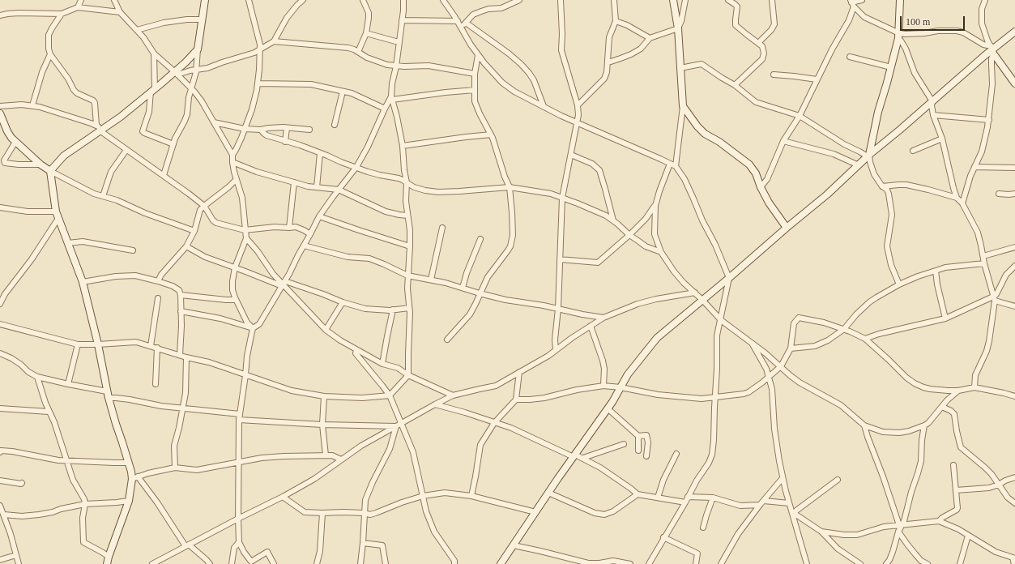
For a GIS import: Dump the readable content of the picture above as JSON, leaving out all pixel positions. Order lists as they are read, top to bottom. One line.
{"scale_bar":"100 m"}
